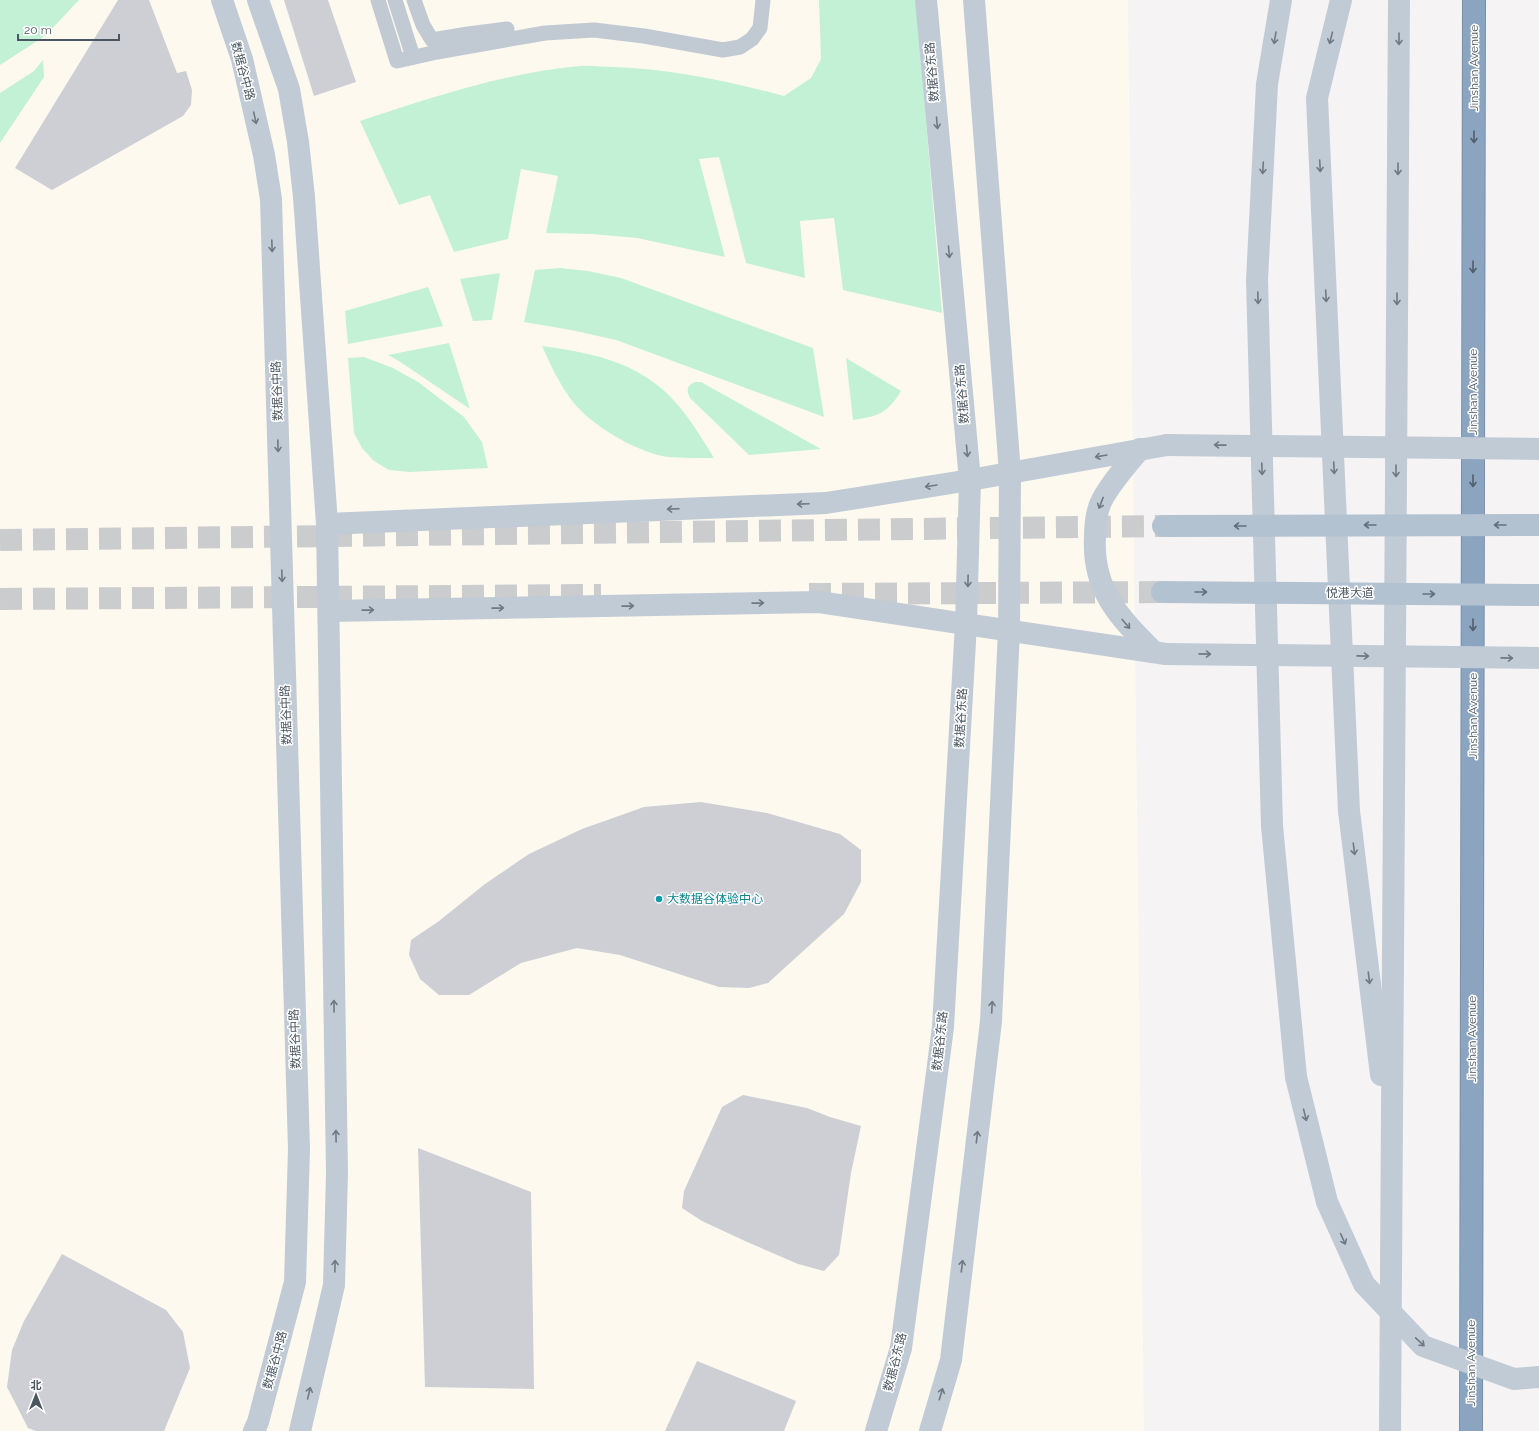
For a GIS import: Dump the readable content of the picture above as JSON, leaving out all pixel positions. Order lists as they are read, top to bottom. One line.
{"streets":{"highway":["Jinshan Avenue"],"main road":["数据谷中路","数据谷东路","悦港大道"]},"one_way":["Jinshan Avenue"],"places":["大数据谷体验中心"],"scale_bar":"20 m","north":"top"}
